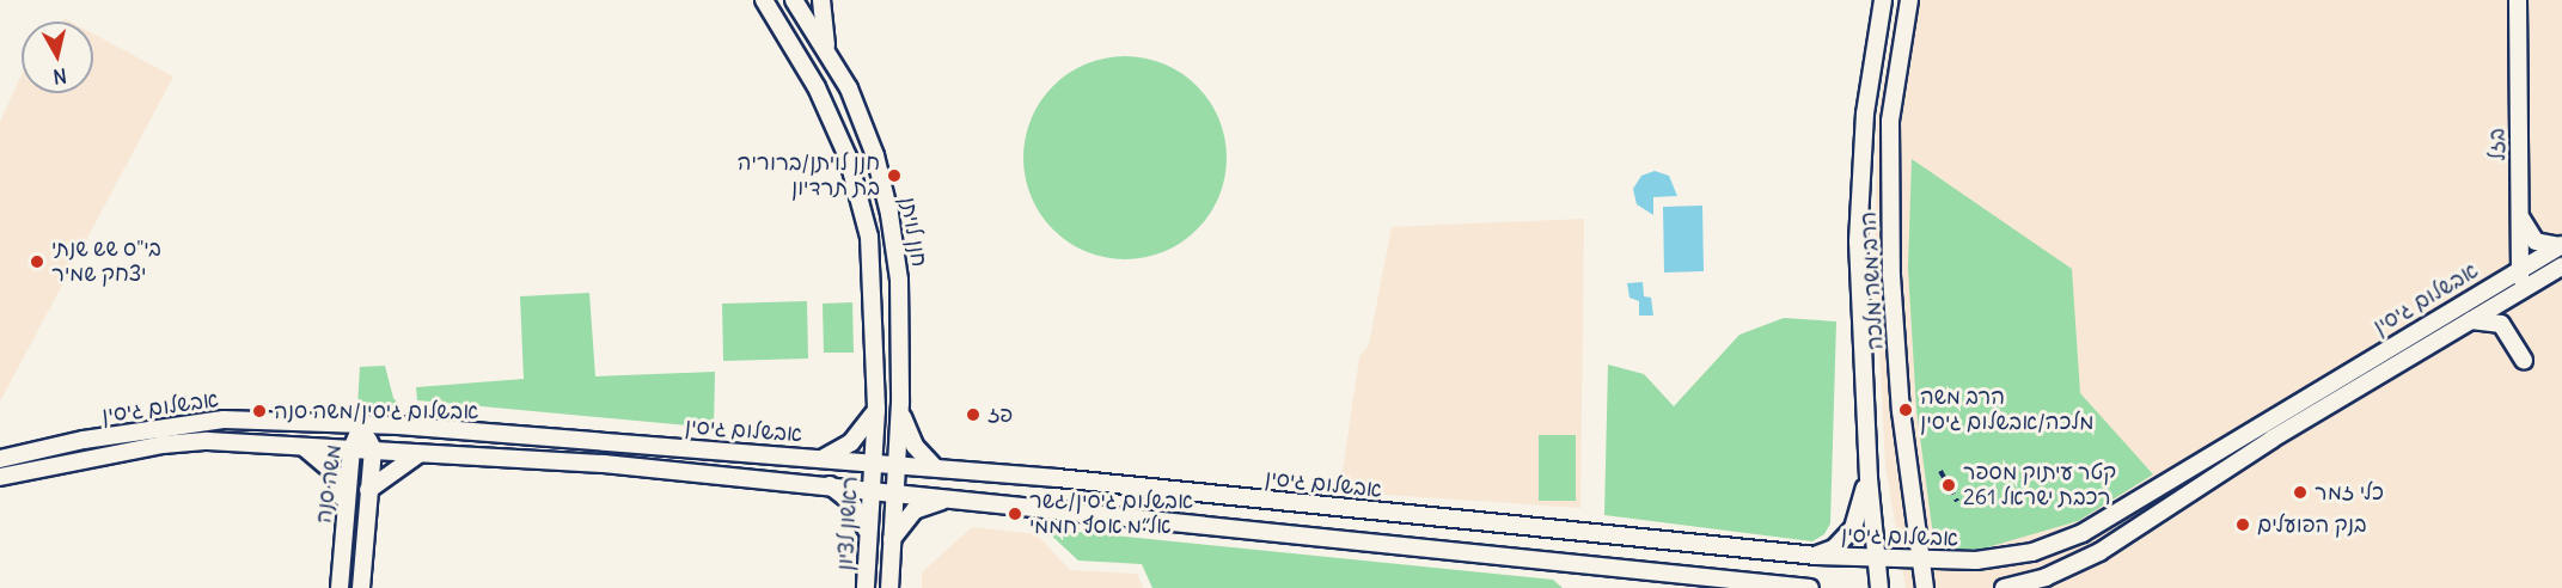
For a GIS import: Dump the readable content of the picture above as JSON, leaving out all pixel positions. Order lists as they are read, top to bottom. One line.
{"streets":{"street":["בזל","חנן לויתן","הרב משה מלכה","אבשלום גיסין","משה סנה","ראשון לציון"]},"crossings":[["בזל","אבשלום גיסין"],["חנן לויתן","אבשלום גיסין"],["חנן לויתן","ראשון לציון"],["הרב משה מלכה","אבשלום גיסין"],["אבשלום גיסין","משה סנה"],["אבשלום גיסין","ראשון לציון"]],"places":["חנן לויתן/ברוריה בת תרדיון","בי\"ס שש שנתי יצחק שמיר","הרב משה מלכה/אבשלום גיסין","אבשלום גיסין/משה סנה","פז","קטר עיתוק מספר 261 רכבת ישראל","כלי זמר","אבשלום גיסין/גשר אל״מ אסף חממי","בנק הפועלים"],"north":"bottom"}
